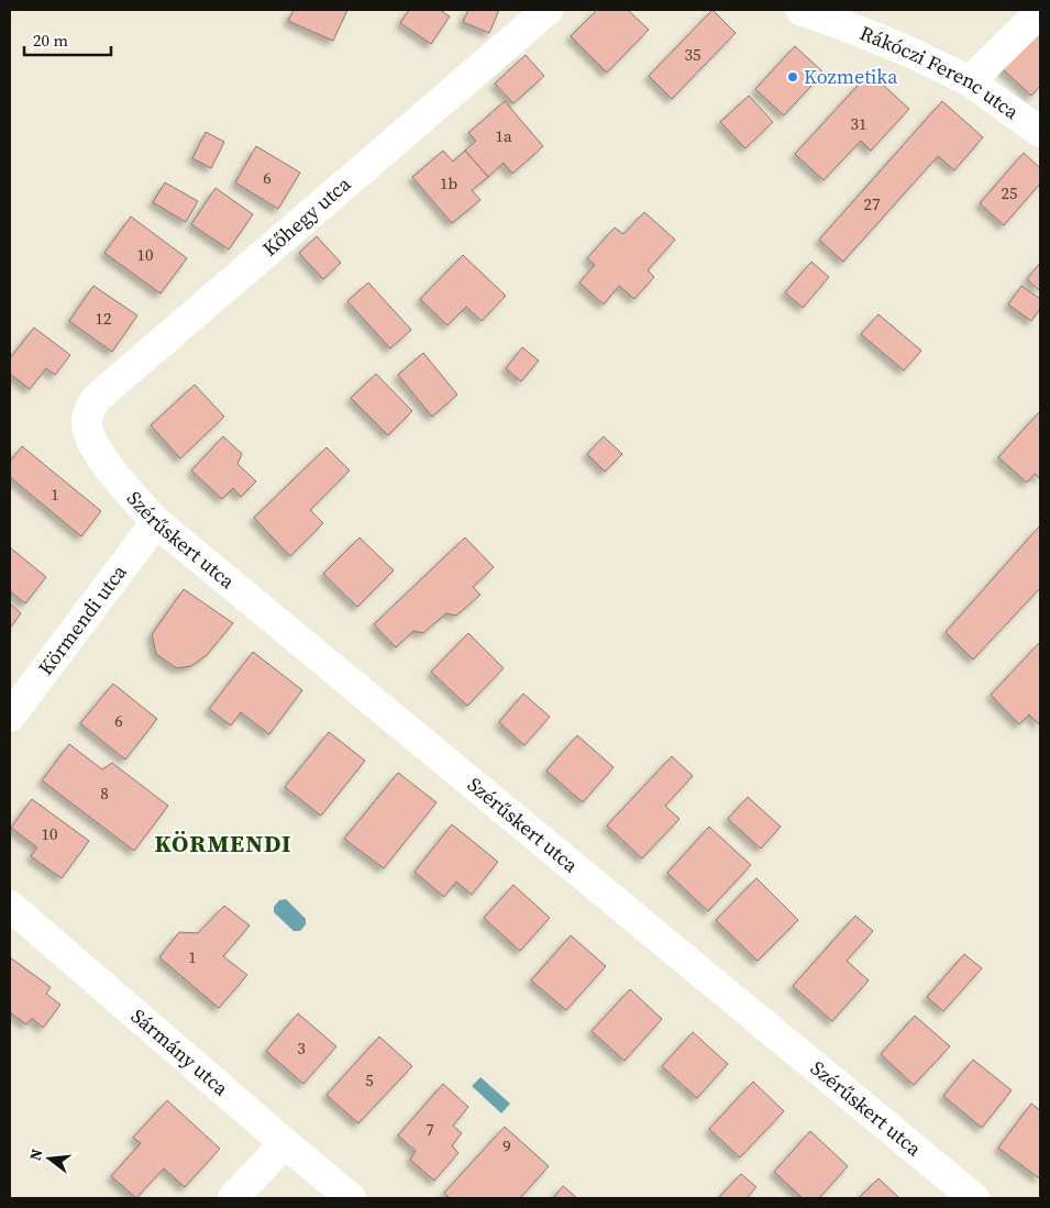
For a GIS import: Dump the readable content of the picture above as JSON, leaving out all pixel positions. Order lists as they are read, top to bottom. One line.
{"streets":{"street":["Rákóczi Ferenc utca","Kőhegy utca","Szérűskert utca","Körmendi utca","Sármány utca"]},"crossings":[["Kőhegy utca","Szérűskert utca"],["Szérűskert utca","Körmendi utca"]],"districts":["KÖRMENDI"],"places":["Kozmetika"],"house_numbers":["35","31","1a","6","1b","25","27","10","12","1","6","8","10","1","3","5","7","9"],"scale_bar":"20 m","north":"left"}
